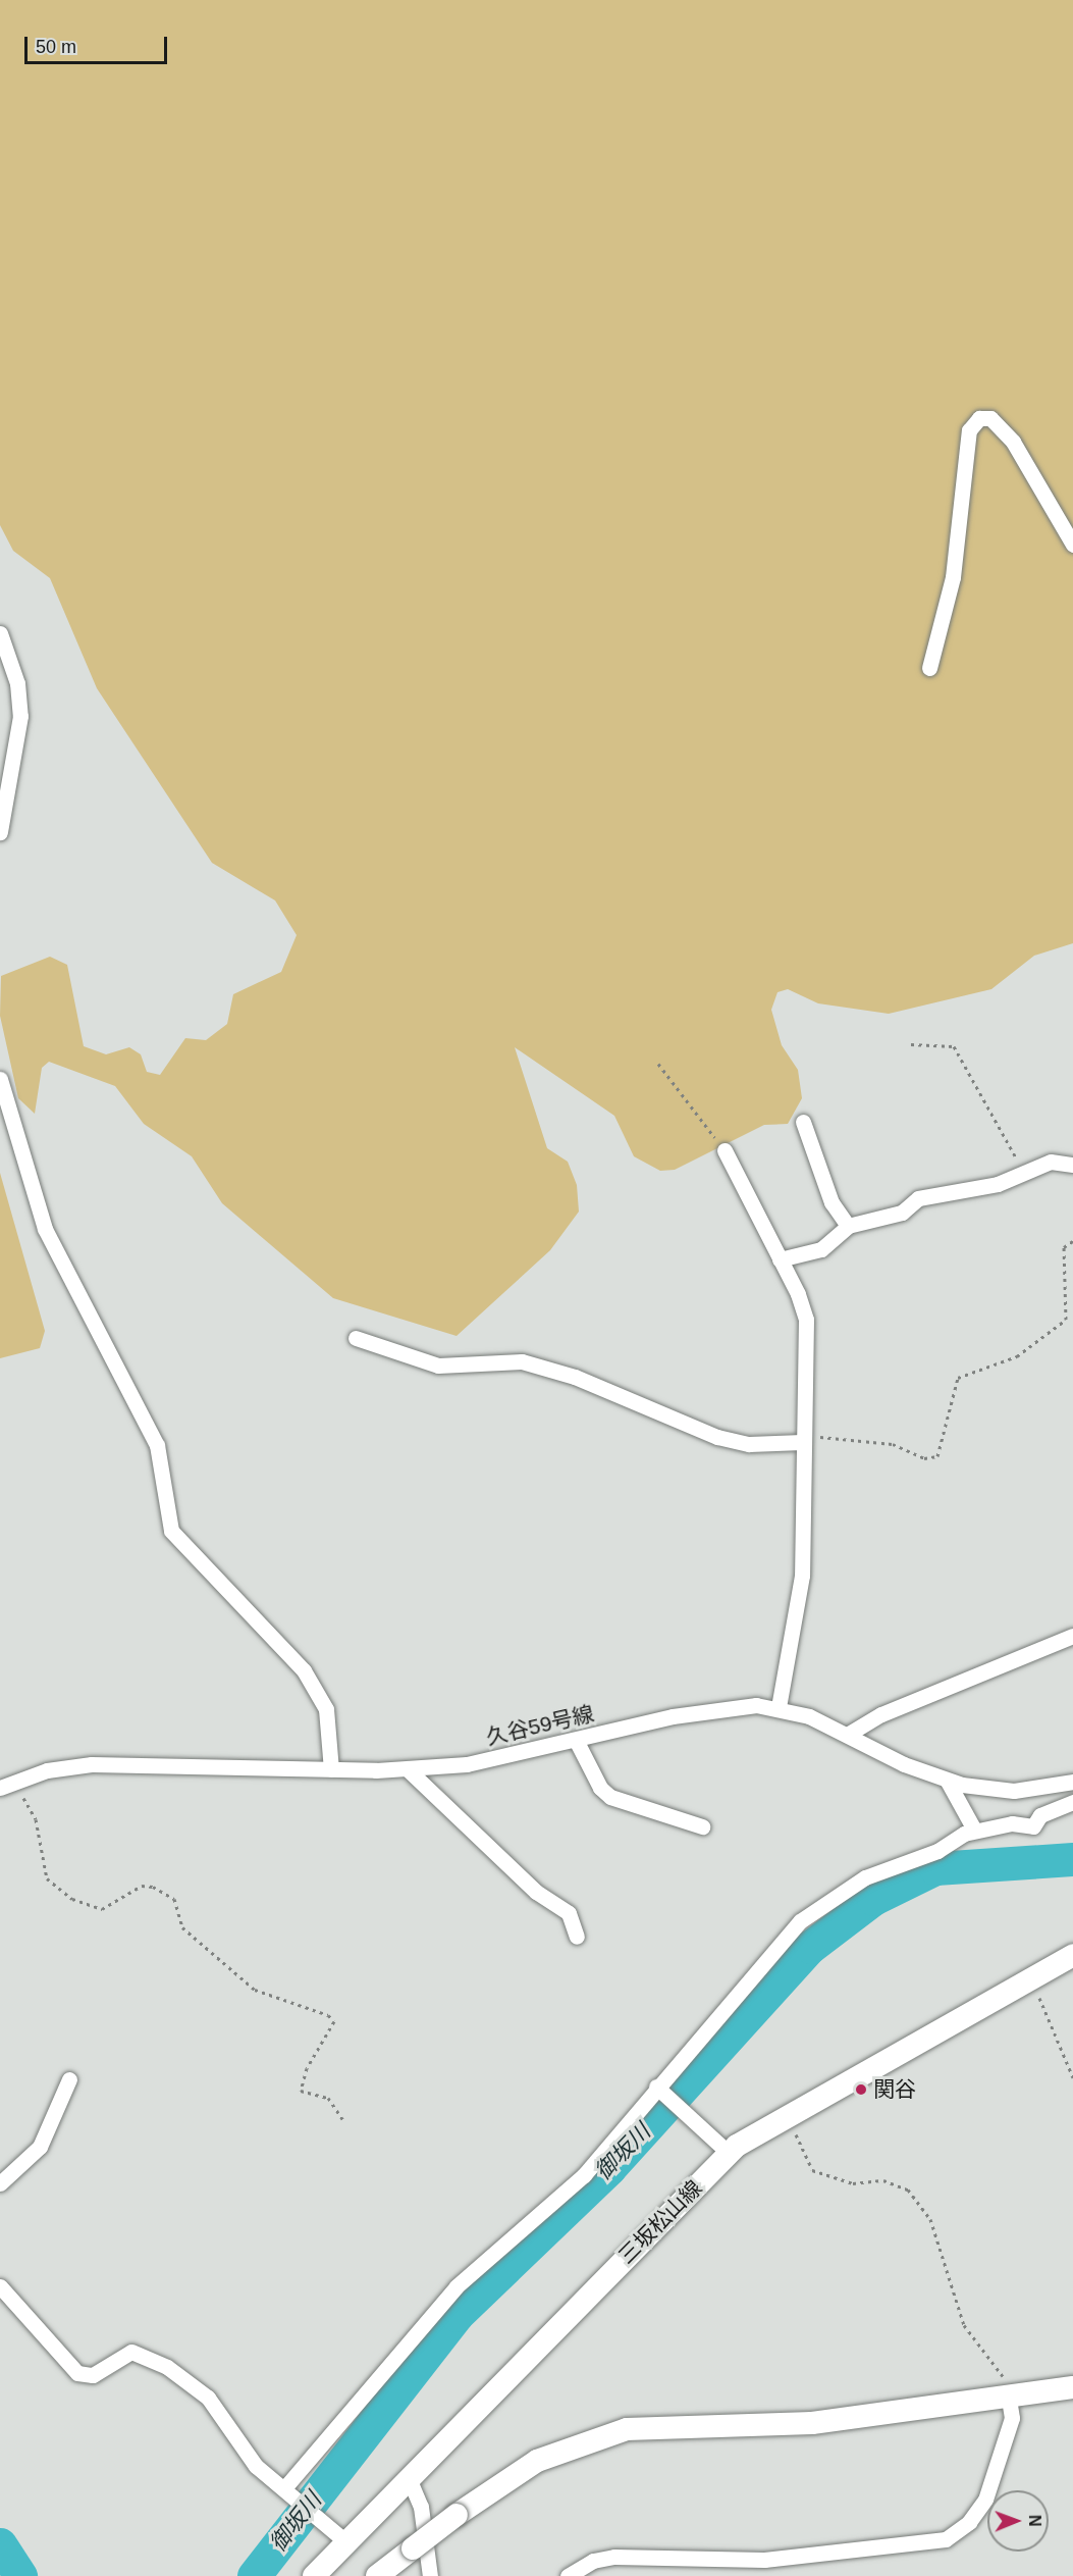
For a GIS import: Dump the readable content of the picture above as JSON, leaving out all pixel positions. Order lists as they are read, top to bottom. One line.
{"streets":{"main road":["三坂松山線"],"street":["久谷59号線"]},"water":["御坂川"],"places":["関谷"],"scale_bar":"50 m","north":"right"}
